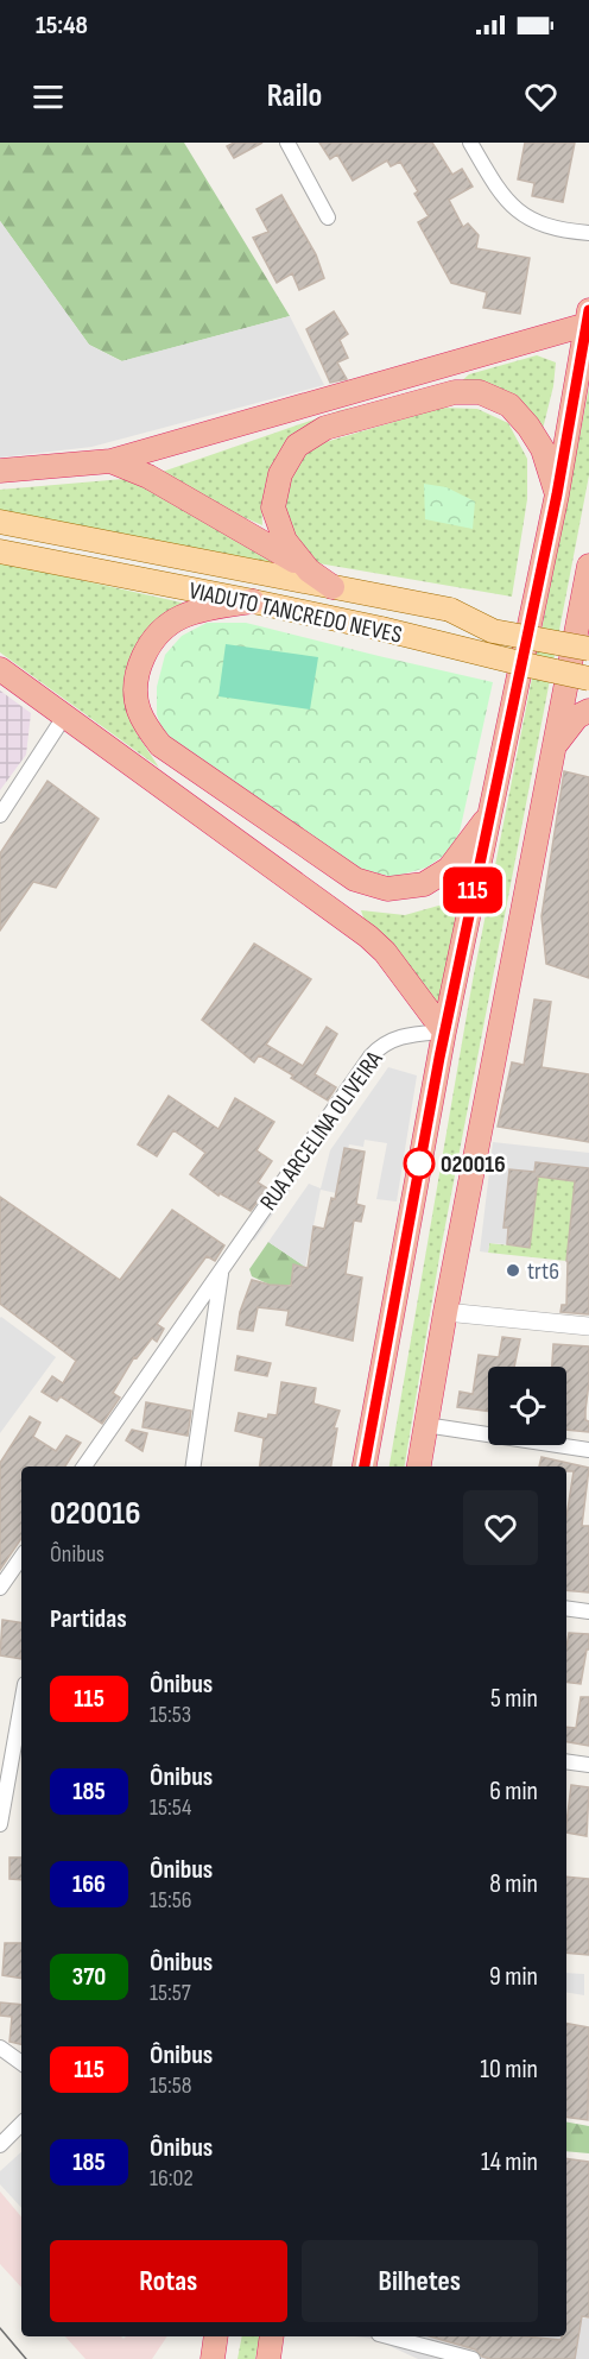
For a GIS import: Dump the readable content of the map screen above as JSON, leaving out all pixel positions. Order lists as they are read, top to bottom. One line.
{"streets":{"main road":["VIADUTO TANCREDO NEVES"],"street":["RUA ARCELINA OLIVEIRA"]},"places":["020016","trt6"],"lines":["bus line 115"],"page":{"status":"15:48","header":"Railo","on_map":"115","heading":[["020016","Ônibus"],"Partidas"],"list":[{"mark":"115","name":"Ônibus","note":"15:53","value":"5 min"},{"mark":"185","name":"Ônibus","note":"15:54","value":"6 min"},{"mark":"166","name":"Ônibus","note":"15:56","value":"8 min"},{"mark":"370","name":"Ônibus","note":"15:57","value":"9 min"},{"mark":"115","name":"Ônibus","note":"15:58","value":"10 min"},{"mark":"185","name":"Ônibus","note":"16:02","value":"14 min"}],"buttons":["Rotas","Bilhetes"]}}
